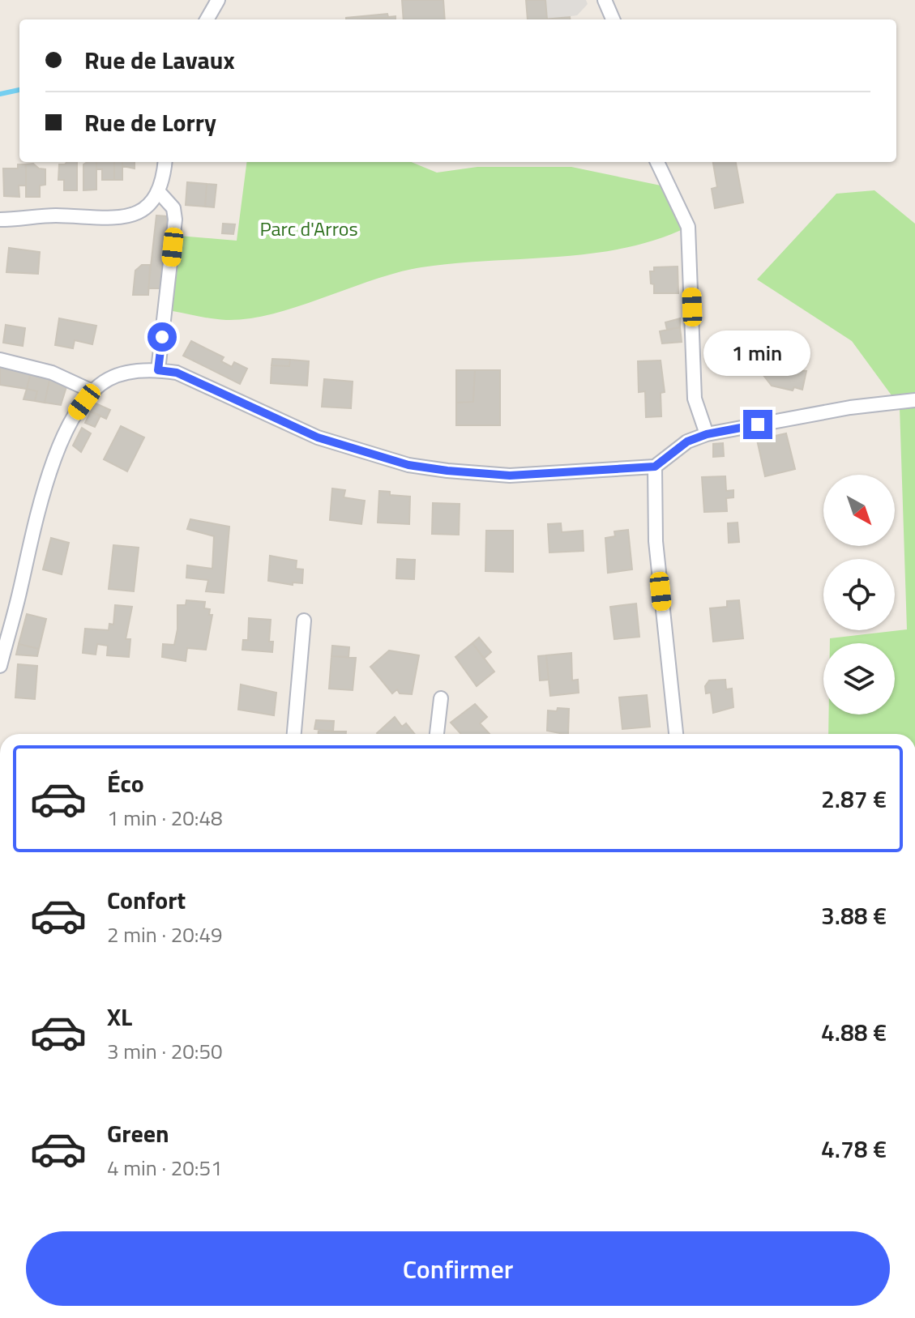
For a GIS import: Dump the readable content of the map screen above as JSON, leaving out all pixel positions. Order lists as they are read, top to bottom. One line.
{"parks":["Parc d'Arros"],"north":"bottom right","page":{"banner":["Rue de Lavaux","Rue de Lorry"],"bubble":"1 min","list":[{"name":"Éco","note":"1 min · 20:48","value":"2.87 €"},{"name":"Confort","note":"2 min · 20:49","value":"3.88 €"},{"name":"XL","note":"3 min · 20:50","value":"4.88 €"},{"name":"Green","note":"4 min · 20:51","value":"4.78 €"}],"buttons":"Confirmer"}}
